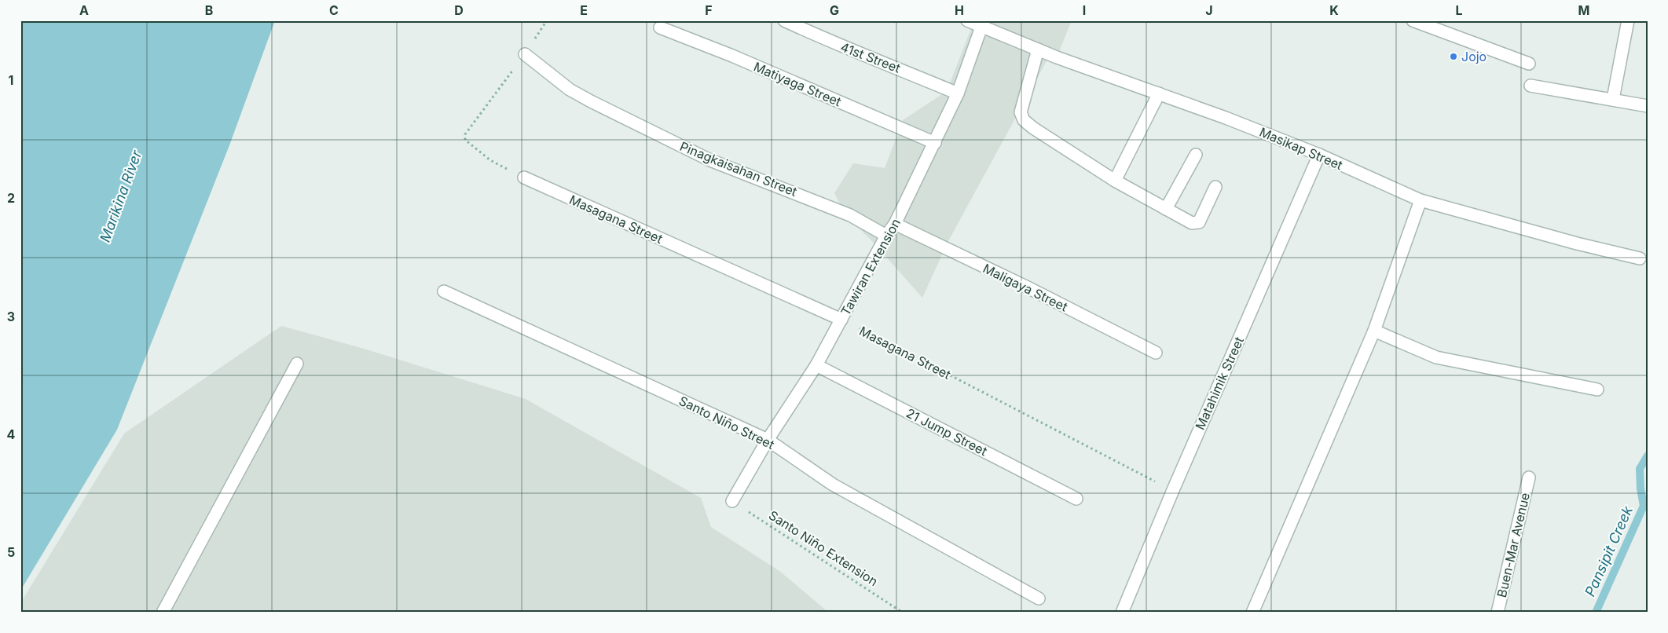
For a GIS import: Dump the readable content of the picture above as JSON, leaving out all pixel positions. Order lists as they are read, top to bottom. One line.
{"streets":{"street":["41st Street","Matiyaga Street","Masikap Street","Pinagkaisahan Street","Masagana Street","Tawiran Extension","Maligaya Street","Matahimik Street","Santo Niño Street","21 Jump Street","Buen-Mar Avenue"],"path":["Santo Niño Extension"]},"crossings":[["41st Street","Tawiran Extension"],["Matiyaga Street","Tawiran Extension"],["Masikap Street","Tawiran Extension"],["Masikap Street","Matahimik Street"],["Pinagkaisahan Street","Tawiran Extension"],["Masagana Street","Tawiran Extension"],["Masagana Street","Matahimik Street"],["Tawiran Extension","Maligaya Street"],["Tawiran Extension","Santo Niño Street"],["Tawiran Extension","21 Jump Street"],["Tawiran Extension","Santo Niño Extension"]],"water":["Marikina River","Pansipit Creek"],"places":["Jojo"],"grid":{"columns":["A","B","C","D","E","F","G","H","I","J","K","L","M"],"rows":["1","2","3","4","5"]}}
